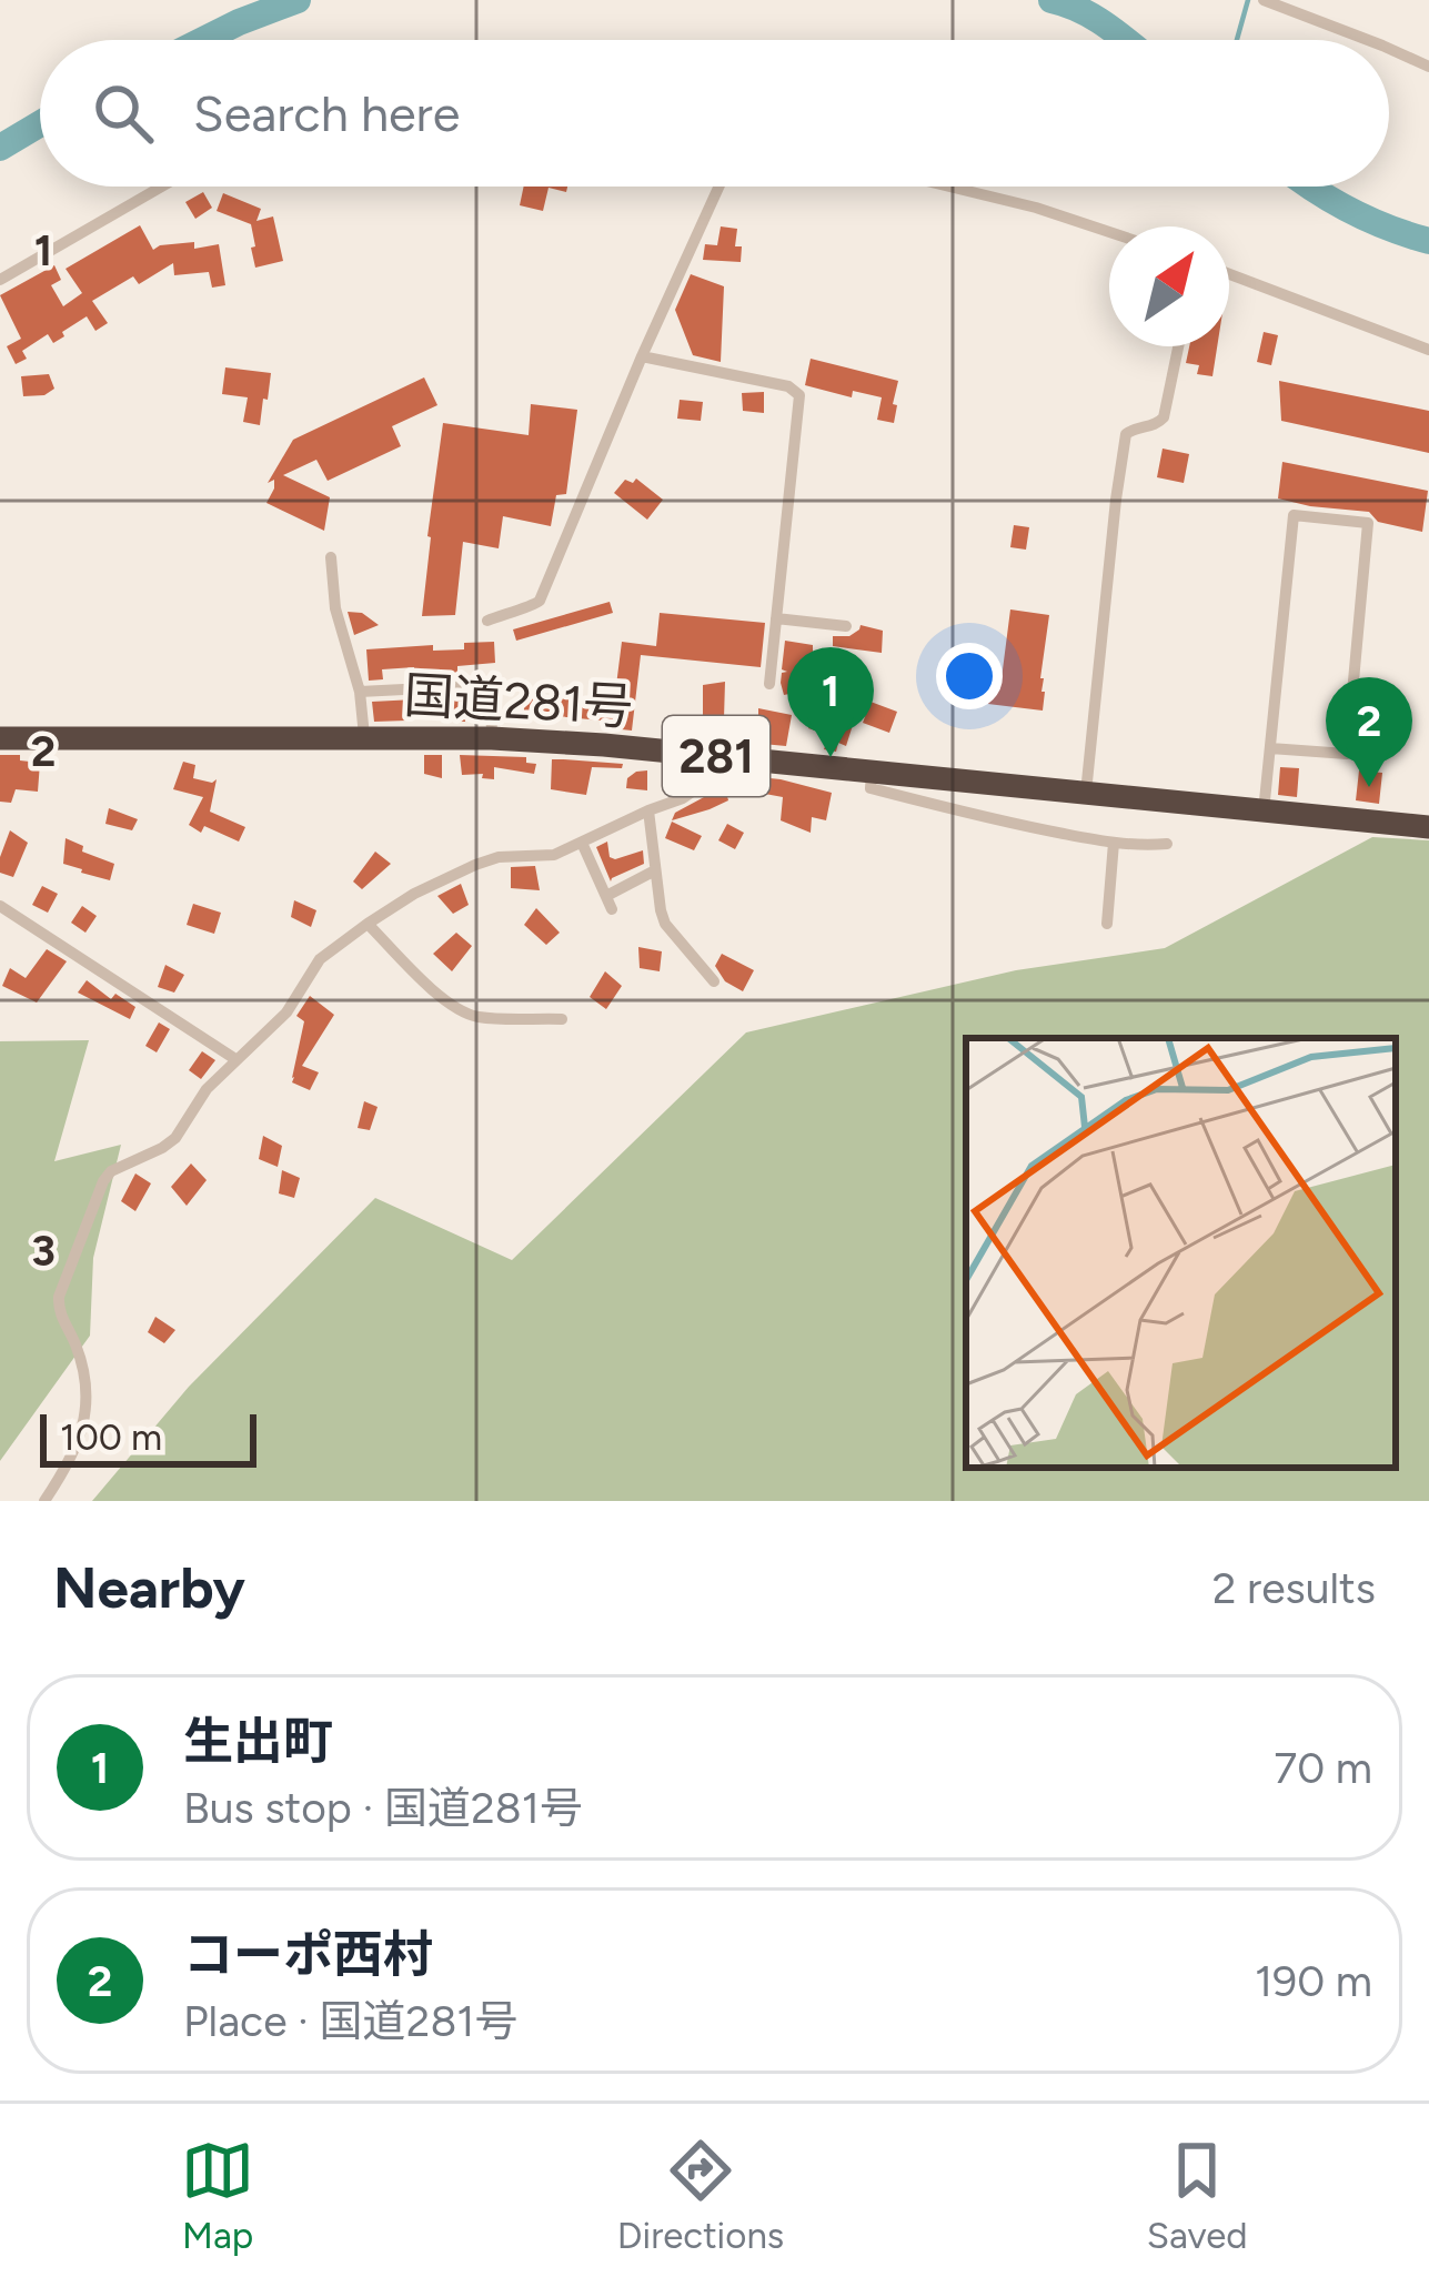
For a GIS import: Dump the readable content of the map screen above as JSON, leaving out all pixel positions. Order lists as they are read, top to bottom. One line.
{"streets":{"highway":["国道281号","281"]},"scale_bar":"100 m","north":"top right","page":{"search":"Search here","pins":["1","2"],"scale":"100 m","heading":["Nearby","2 results"],"list":[{"mark":"1","name":"生出町","note":"Bus stop · 国道281号","value":"70 m"},{"mark":"2","name":"コーポ西村","note":"Place · 国道281号","value":"190 m"}],"nav":["Map","Directions","Saved"]},"grid":{"rows":["1","2","3"]}}
